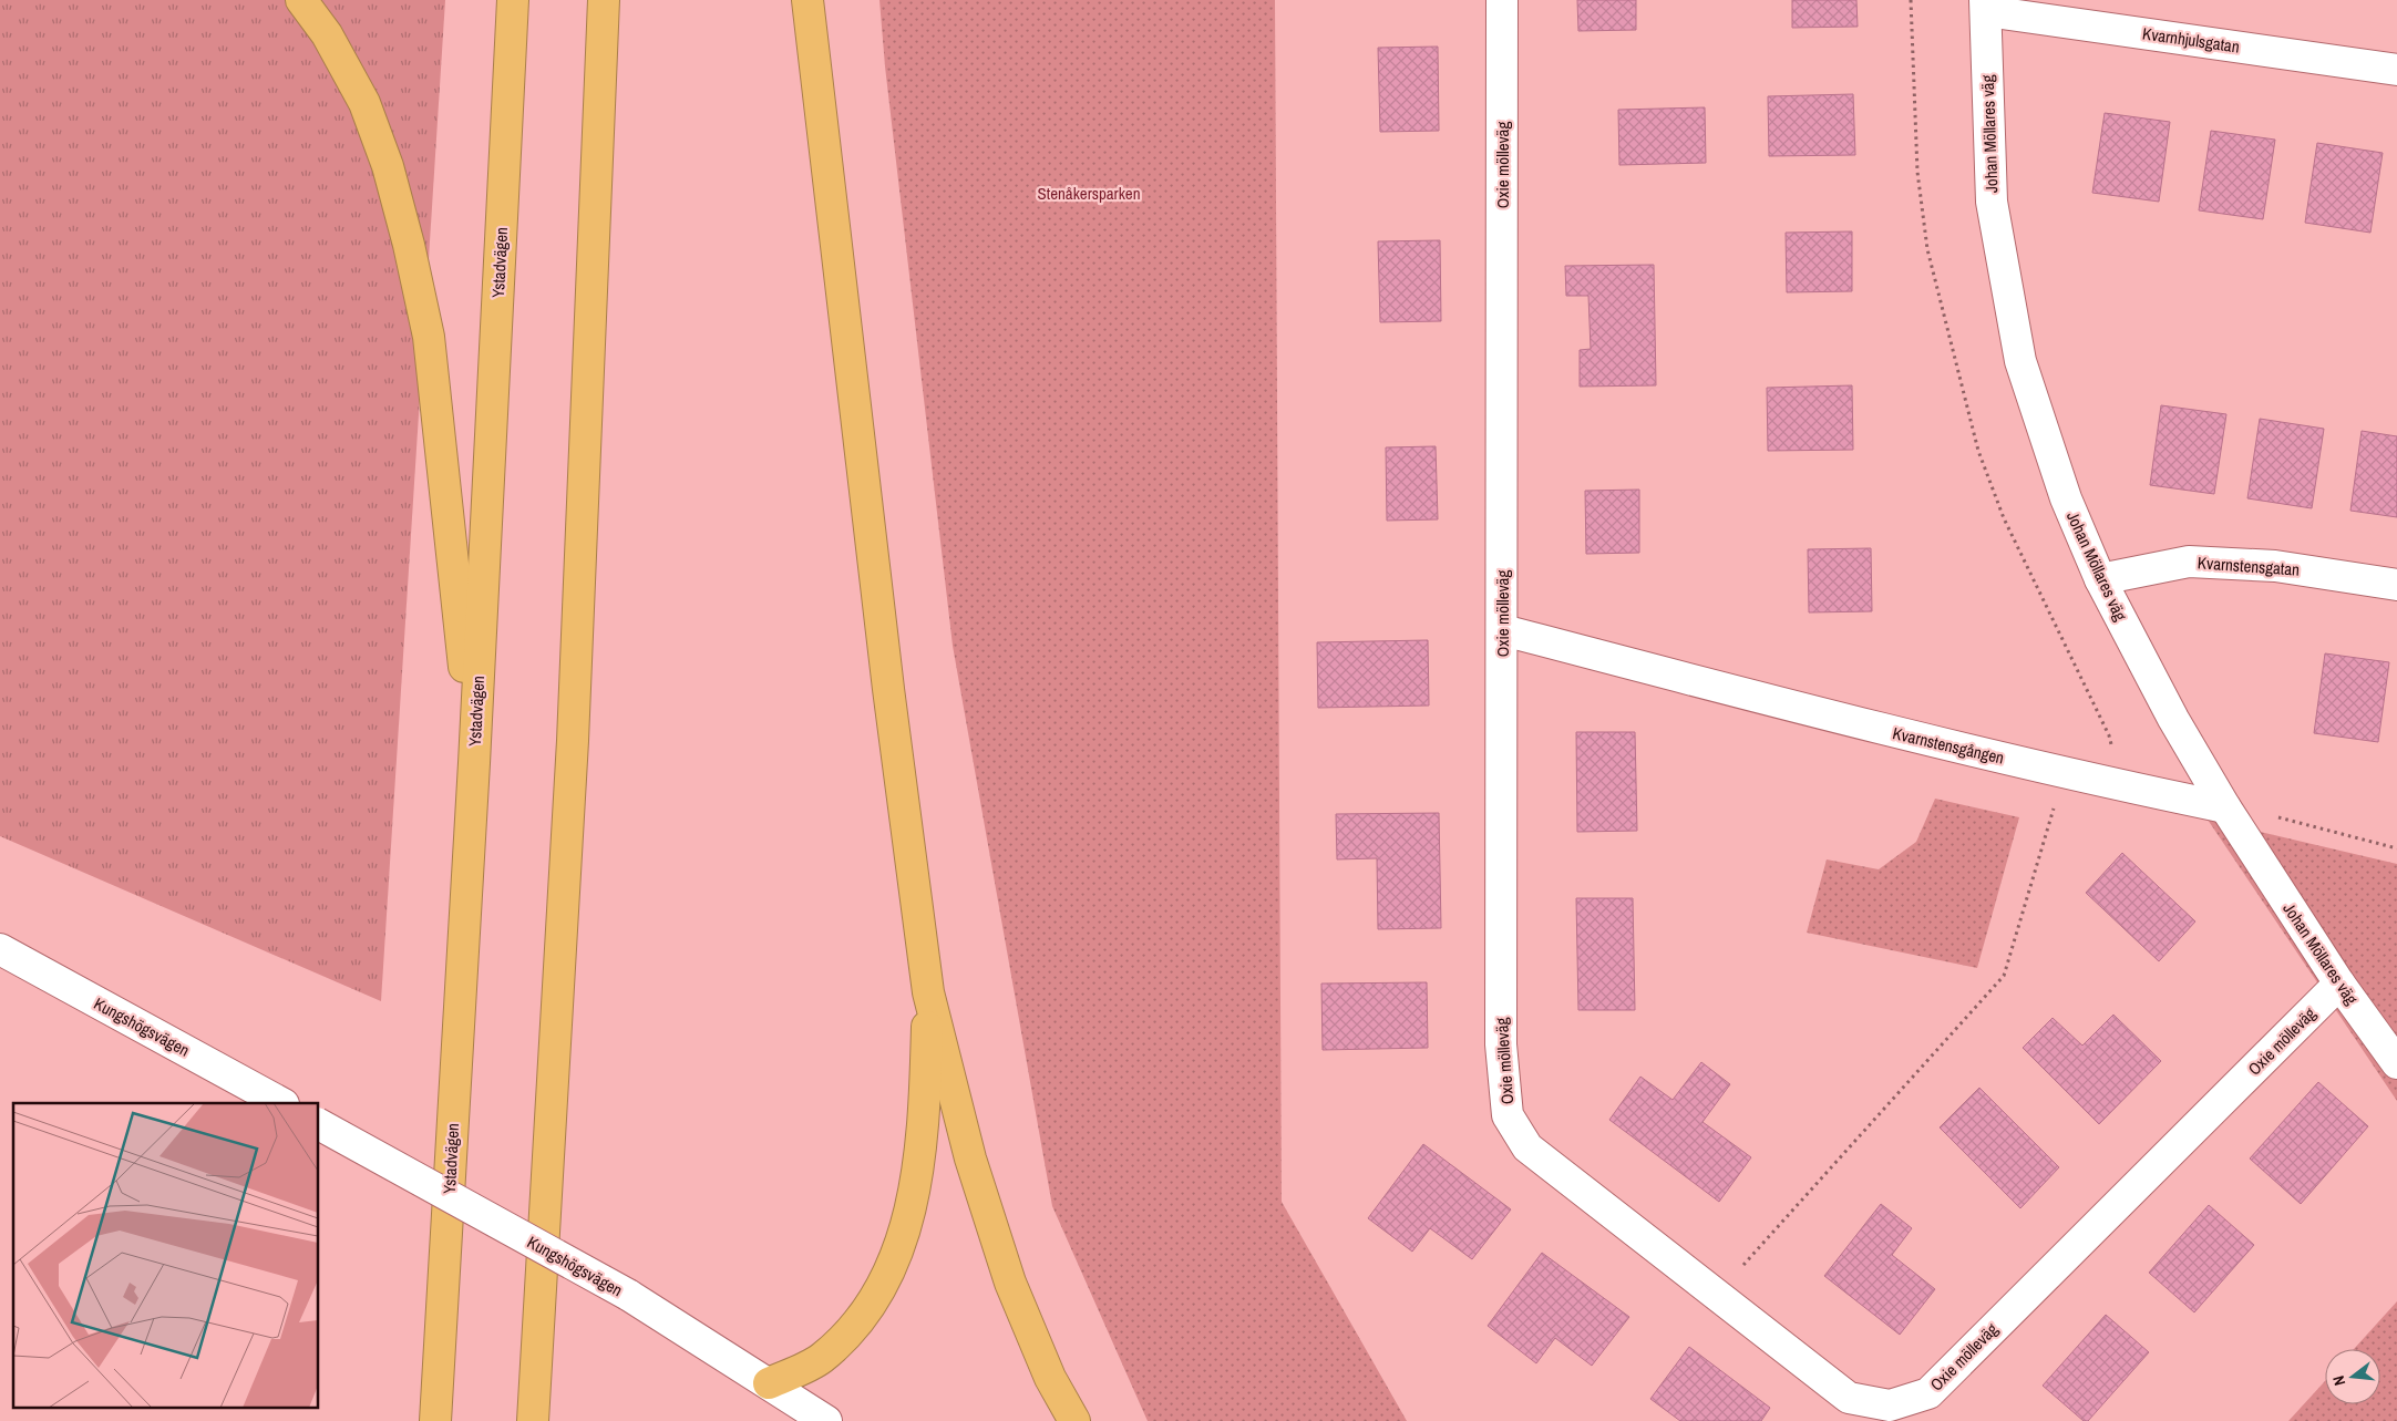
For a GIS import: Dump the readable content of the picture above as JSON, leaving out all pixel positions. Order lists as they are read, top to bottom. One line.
{"streets":{"highway":["Ystadvägen"],"street":["Kvarnhjulsgatan","Johan Möllares väg","Oxie mölleväg","Kvarnstensgatan","Kvarnstensgången","Kungshögsvägen"]},"crossings":[["Kvarnhjulsgatan","Johan Möllares väg"],["Johan Möllares väg","Oxie mölleväg"],["Johan Möllares väg","Kvarnstensgatan"],["Johan Möllares väg","Kvarnstensgången"],["Oxie mölleväg","Kvarnstensgången"]],"parks":["Stenåkersparken"],"north":"left"}
